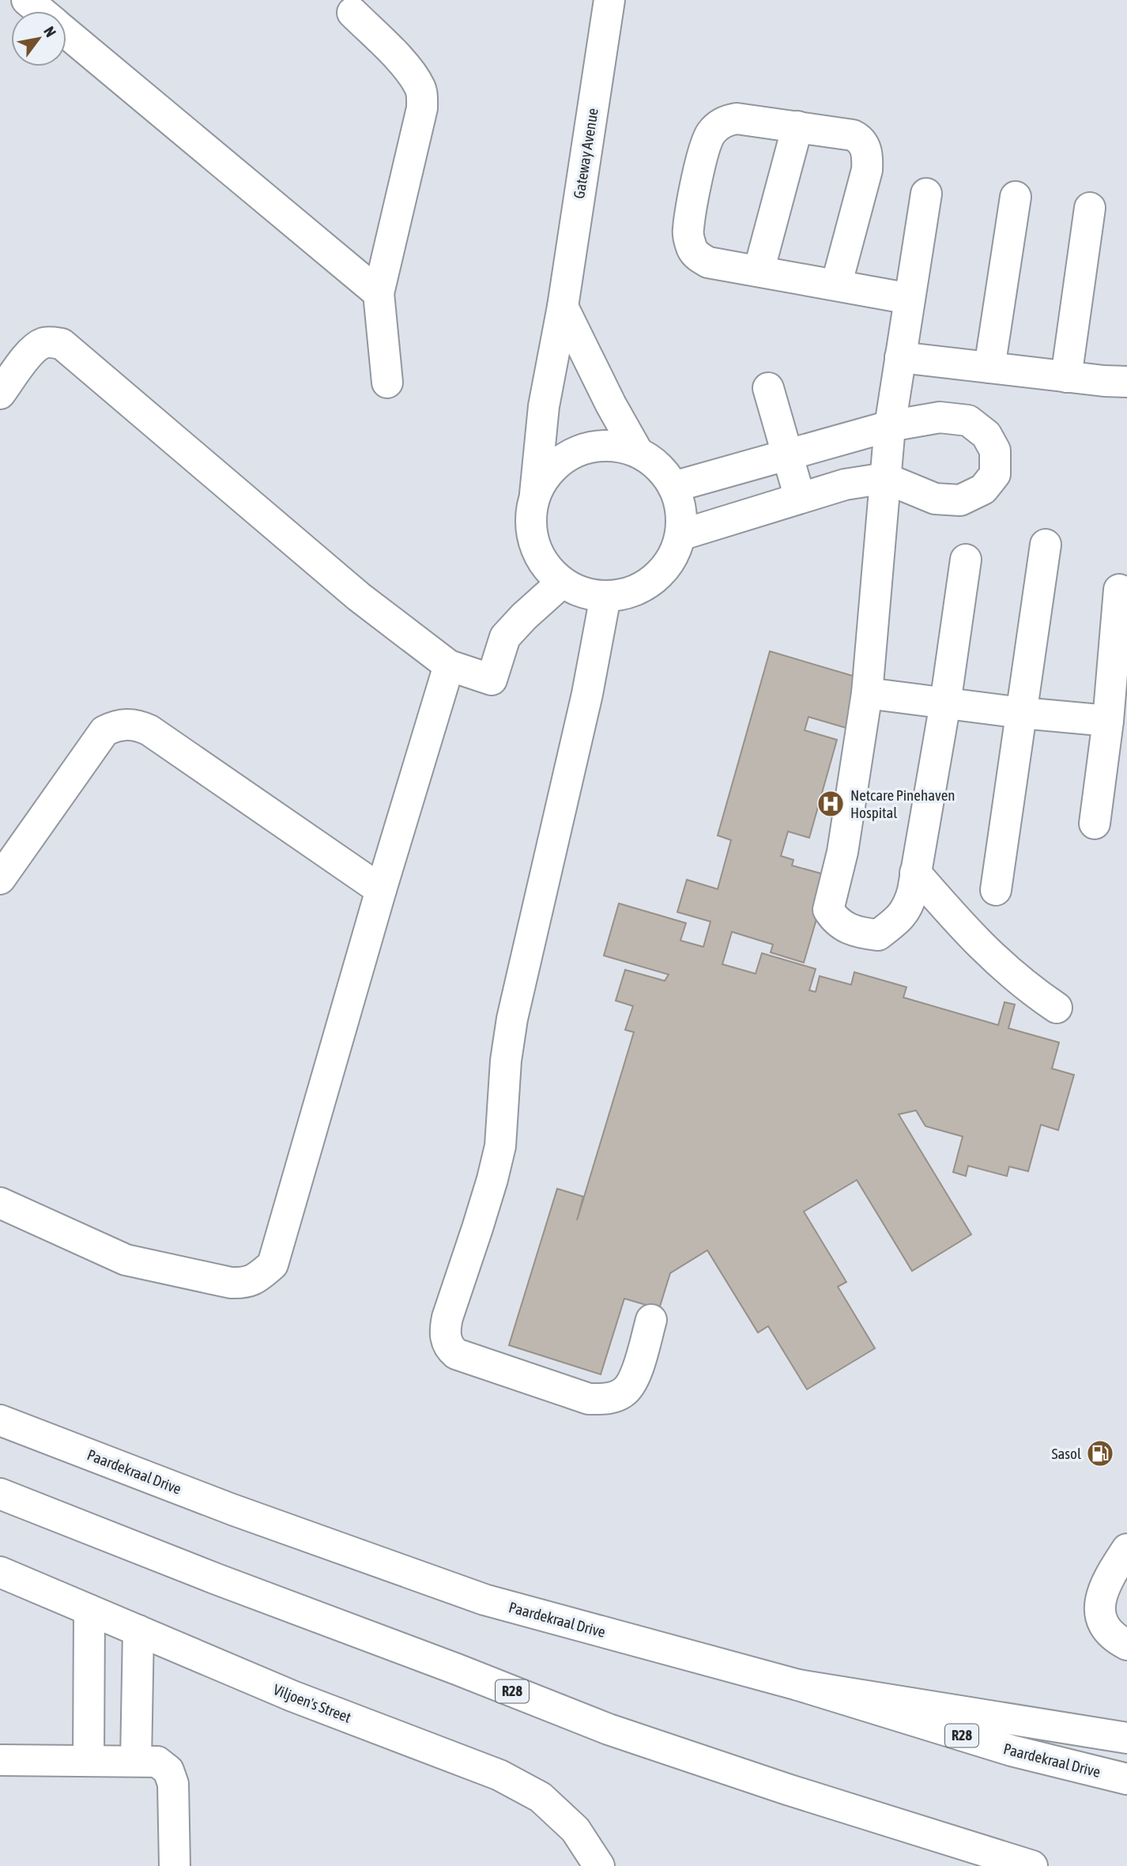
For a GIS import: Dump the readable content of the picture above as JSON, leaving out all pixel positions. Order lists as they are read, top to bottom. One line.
{"streets":{"main road":["Gateway Avenue","Paardekraal Drive","R28","Viljoen's Street"]},"places":{"hospital":["Netcare Pinehaven Hospital"],"fuel station":["Sasol"]},"north":"top right"}
